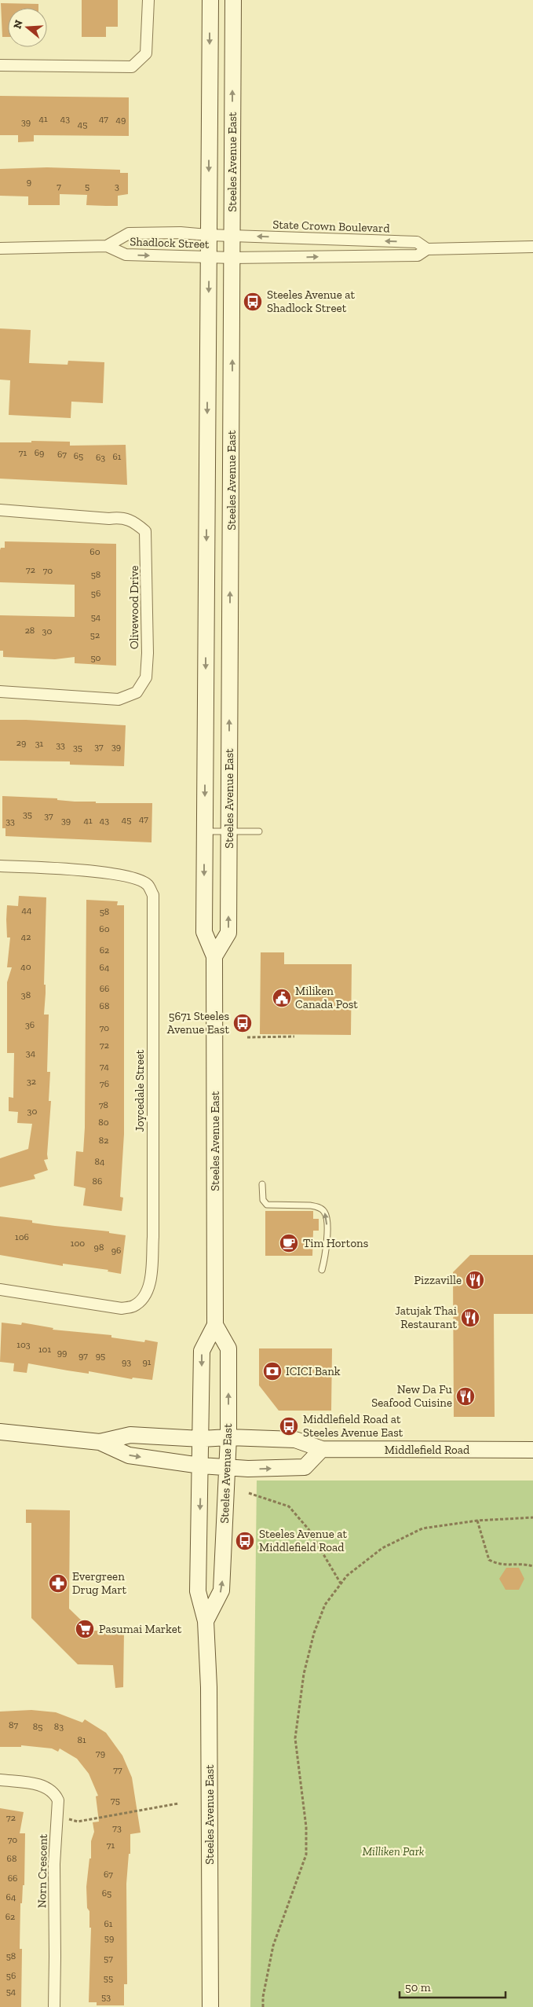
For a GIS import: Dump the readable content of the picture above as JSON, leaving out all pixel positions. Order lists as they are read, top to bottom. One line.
{"streets":{"main road":["Steeles Avenue East","Middlefield Road"],"street":["State Crown Boulevard","Shadlock Street","Olivewood Drive","Joycedale Street","Norn Crescent"]},"crossings":[["Steeles Avenue East","State Crown Boulevard"],["Steeles Avenue East","Shadlock Street"],["Steeles Avenue East","Middlefield Road"],["State Crown Boulevard","Shadlock Street"]],"parks":["Milliken Park"],"places":{"bus stop":["Steeles Avenue at Shadlock Street","5671 Steeles Avenue East","Middlefield Road at Steeles Avenue East","Steeles Avenue at Middlefield Road"],"public building":["Miliken Canada Post"],"cafe":["Tim Hortons"],"restaurant":["Pizzaville","Jatujak Thai Restaurant","New Da Fu Seafood Cuisine"],"bank":["ICICI Bank"],"pharmacy":["Evergreen Drug Mart"],"supermarket":["Pasumai Market"]},"house_numbers":["41","43","47","49","39","45","9","7","5","3","71","69","67","65","61","63","60","72","70","58","56","54","28","30","52","50","29","31","33","37","39","35","35","37","47","45","39","41","43","33","44","58","60","42","62","40","64","66","38","68","36","70","72","34","74","32","76","78","30","80","82","84","86","106","100","98","96","103","101","99","97","95","93","91","87","85","83","81","79","77","75","72","73","70","71","68","67","66","65","64","62","61","59","58","57","56","55","54","53"],"scale_bar":"50 m","north":"left"}
